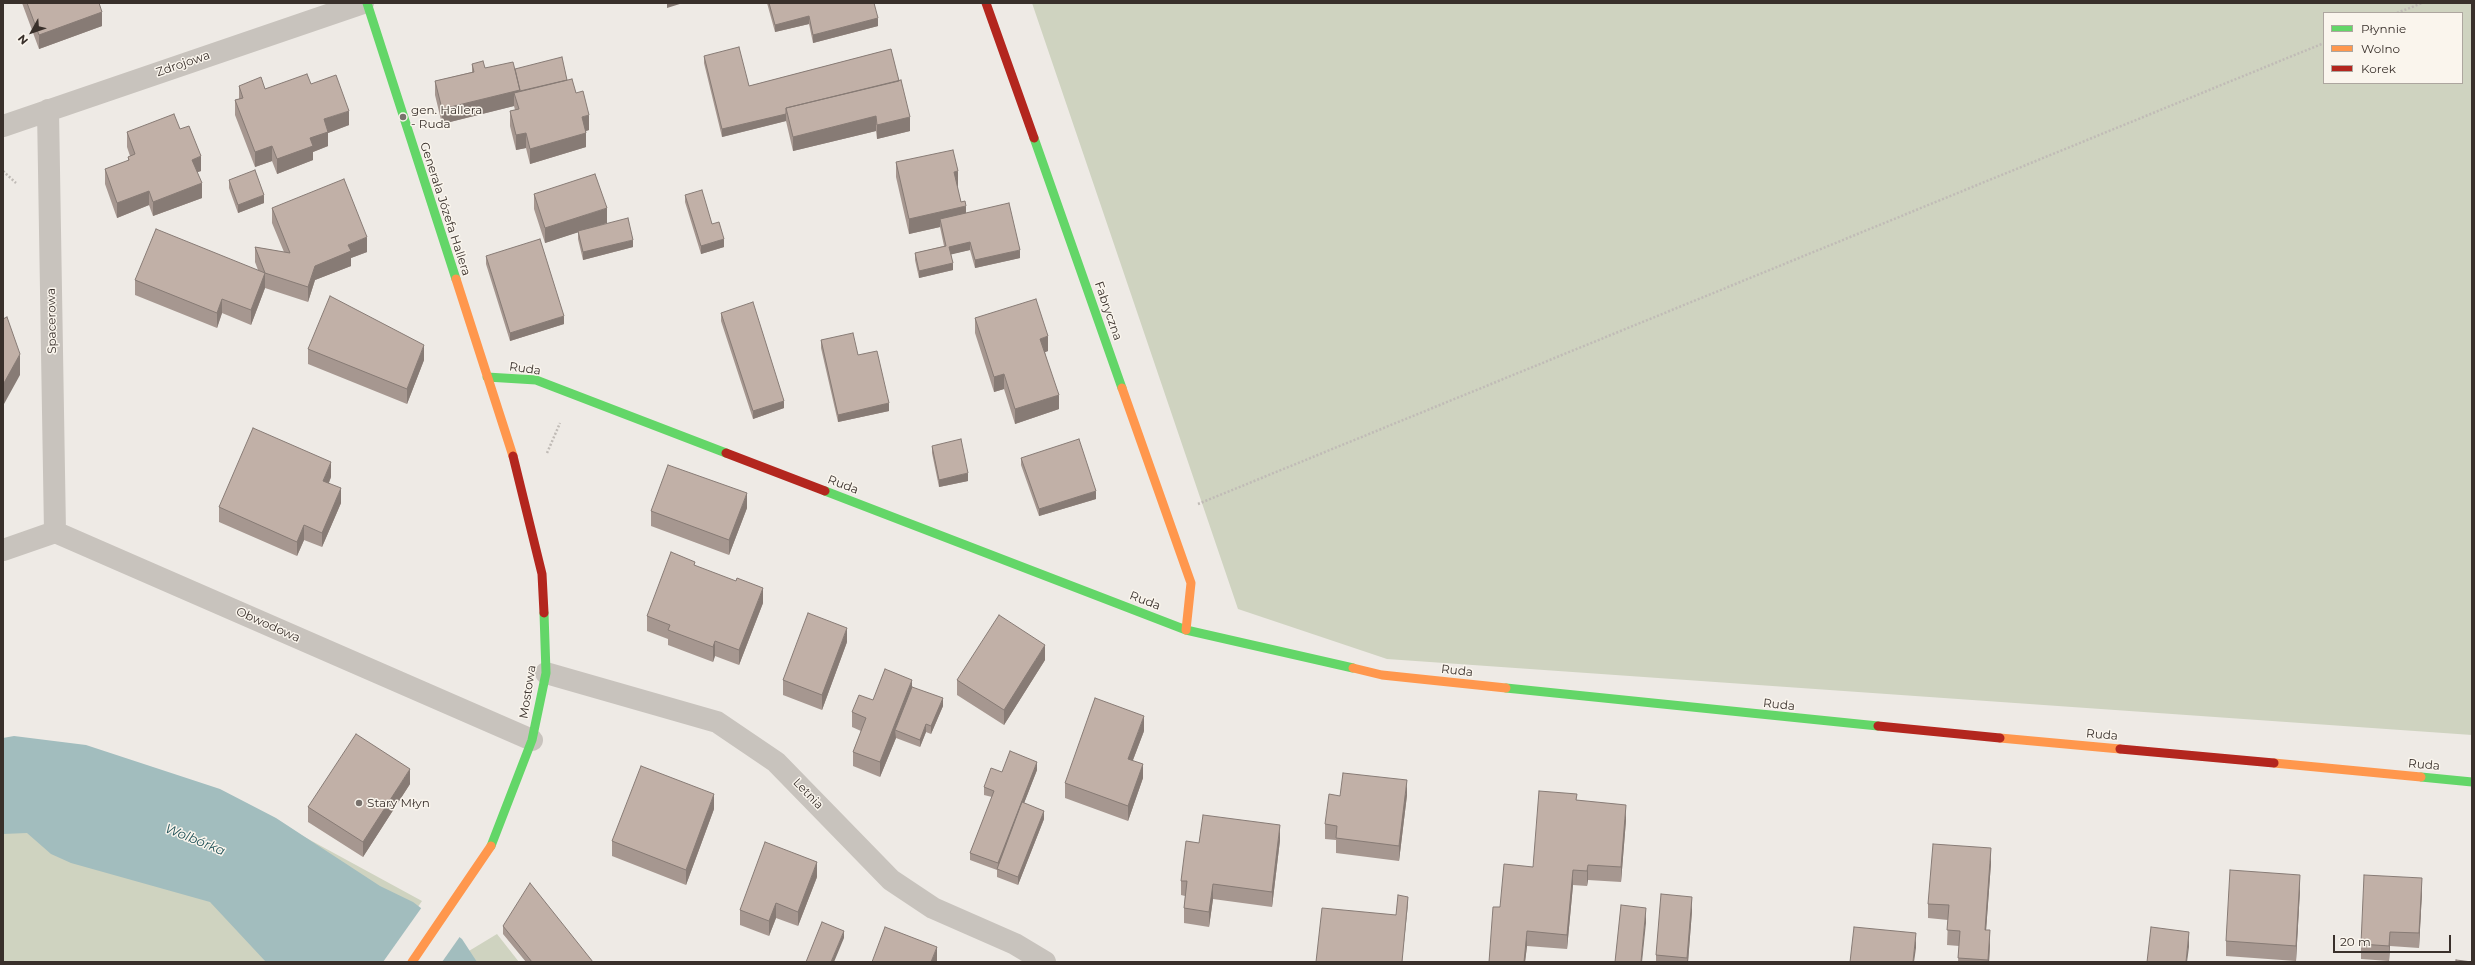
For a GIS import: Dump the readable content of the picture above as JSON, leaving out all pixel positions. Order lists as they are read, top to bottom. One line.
{"streets":{"street":["Zdrojowa","Generała Józefa Hallera","Fabryczna","Spacerowa","Ruda","Obwodowa","Mostowa","Letnia"]},"crossings":[["Zdrojowa","Spacerowa"],["Generała Józefa Hallera","Ruda"],["Generała Józefa Hallera","Mostowa"],["Fabryczna","Ruda"],["Spacerowa","Obwodowa"],["Ruda","Mostowa"],["Obwodowa","Mostowa"],["Mostowa","Letnia"]],"water":["Wolbórka"],"places":["gen. Hallera - Ruda","Stary Młyn"],"legend":["Płynnie","Wolno","Korek"],"scale_bar":"20 m","north":"bottom left"}
